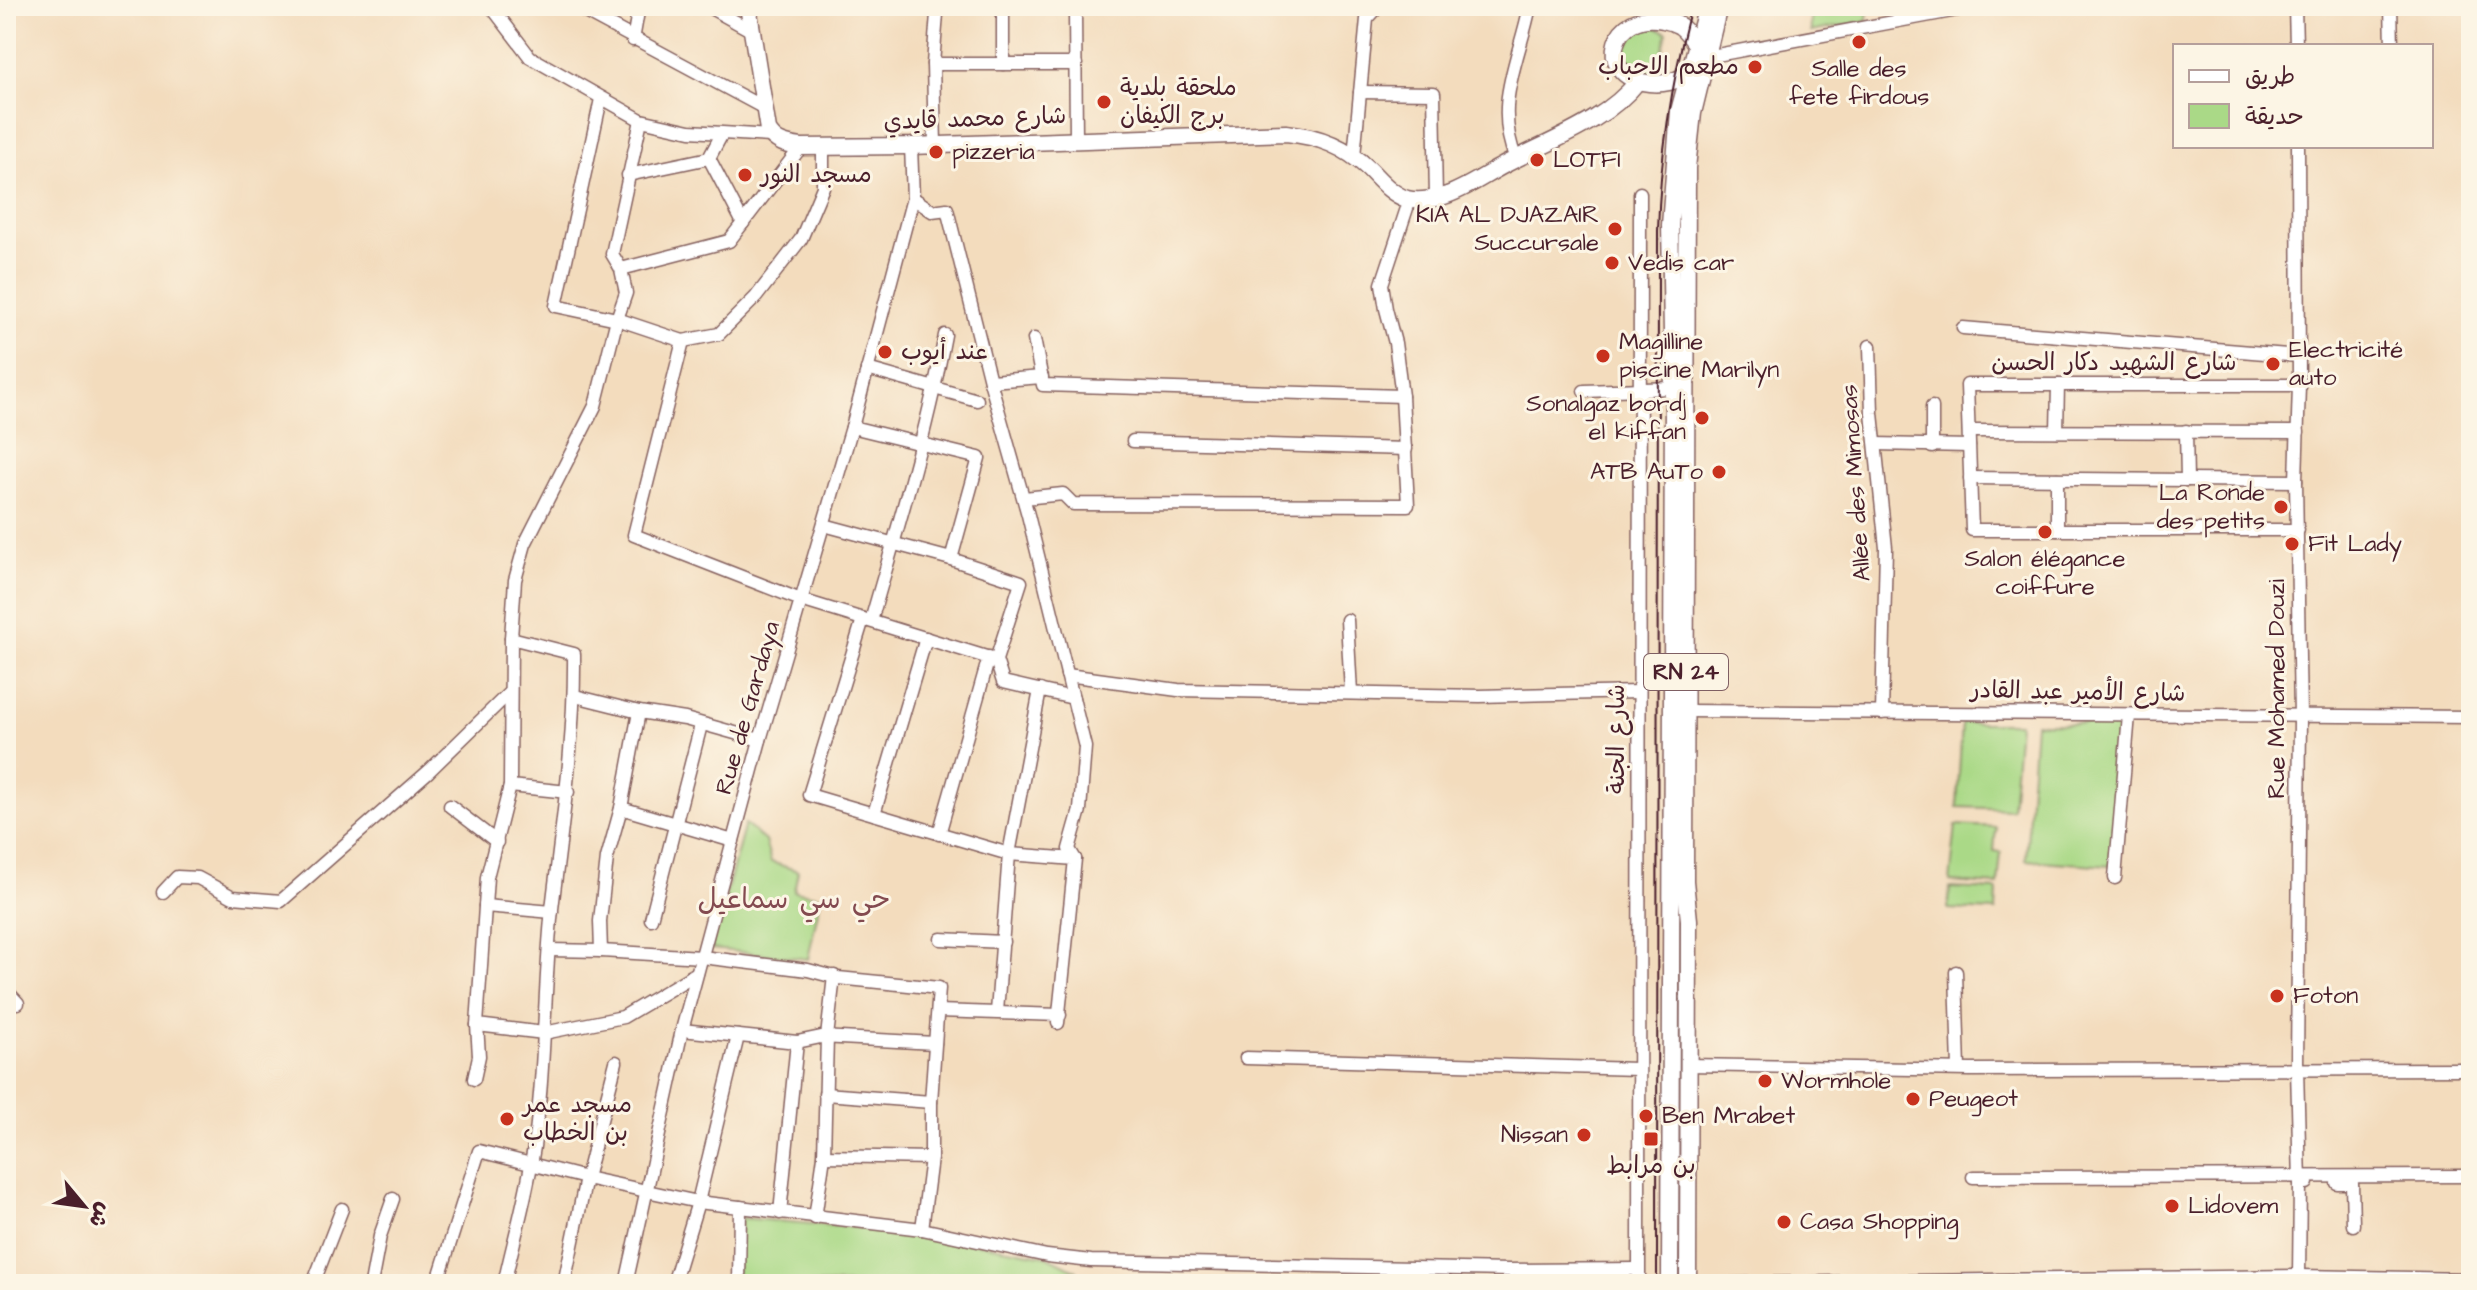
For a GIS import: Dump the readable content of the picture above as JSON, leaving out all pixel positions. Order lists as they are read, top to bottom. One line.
{"streets":{"main road":["شارع محمد قايدي","RN 24"],"street":["شارع الشهيد دكار الحسن","Allée des Mimosas","Rue Mohamed Douzi","شارع الأمير عبد القادر","Rue de Gardaya","شارع الجنة"]},"crossings":[["شارع محمد قايدي","Rue de Gardaya"],["شارع الشهيد دكار الحسن","Rue Mohamed Douzi"],["Allée des Mimosas","شارع الأمير عبد القادر"],["RN 24","شارع الأمير عبد القادر"],["Rue Mohamed Douzi","شارع الأمير عبد القادر"]],"districts":["حي سي سماعيل"],"places":{"other":["Salle des fete firdous","مطعم الاحباب","ملحقة بلدية برج الكيفان","pizzeria","LOTFI","مسجد النور","KIA AL DJAZAIR Succursale","Vedis car","عند أيوب","Magilline piscine Marilyn","Electricité auto","Sonalgaz bordj el kiffan","ATB AuTo","La Ronde des petits","Salon élégance coiffure","Fit Lady","Foton","Wormhole","Peugeot","Ben Mrabet","مسجد عمر بن الخطاب","Nissan","Lidovem","Casa Shopping"],"transit":["بن مرابط"]},"legend":["طريق","حديقة"],"north":"bottom right"}
